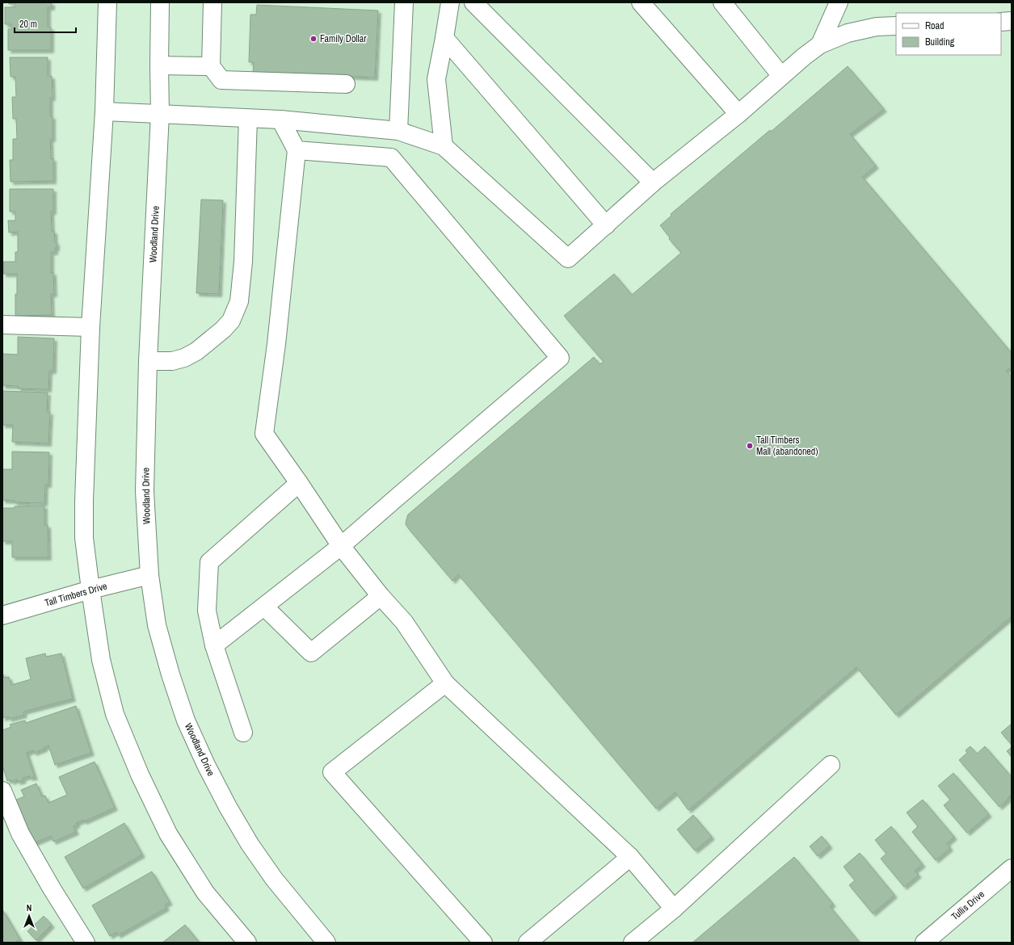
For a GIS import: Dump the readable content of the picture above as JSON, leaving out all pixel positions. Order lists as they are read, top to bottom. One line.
{"streets":{"street":["Woodland Drive","Tall Timbers Drive","Tullis Drive"]},"crossings":[["Woodland Drive","Tall Timbers Drive"]],"places":["Family Dollar","Tall Timbers Mall (abandoned)"],"legend":["Road","Building"],"scale_bar":"20 m","north":"top"}
